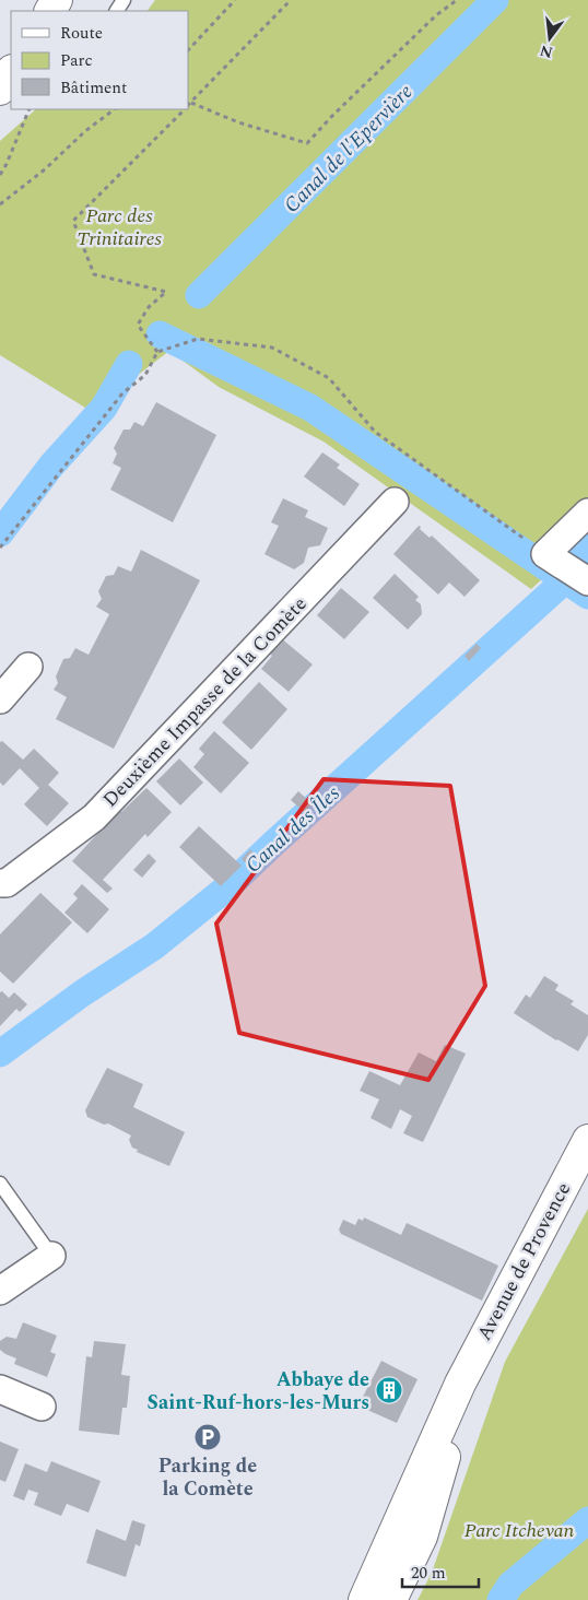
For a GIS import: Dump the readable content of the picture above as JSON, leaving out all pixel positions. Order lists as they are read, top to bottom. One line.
{"streets":{"main road":["Avenue de Provence"],"street":["Deuxième Impasse de la Comète"]},"water":["Canal de l'Epervière","Canal des Îles"],"parks":["Parc des Trinitaires","Parc Itchevan"],"places":{"building":["Abbaye de Saint-Ruf-hors-les-Murs"],"parking":["Parking de la Comète"]},"legend":["Route","Parc","Bâtiment"],"scale_bar":"20 m","north":"bottom"}
